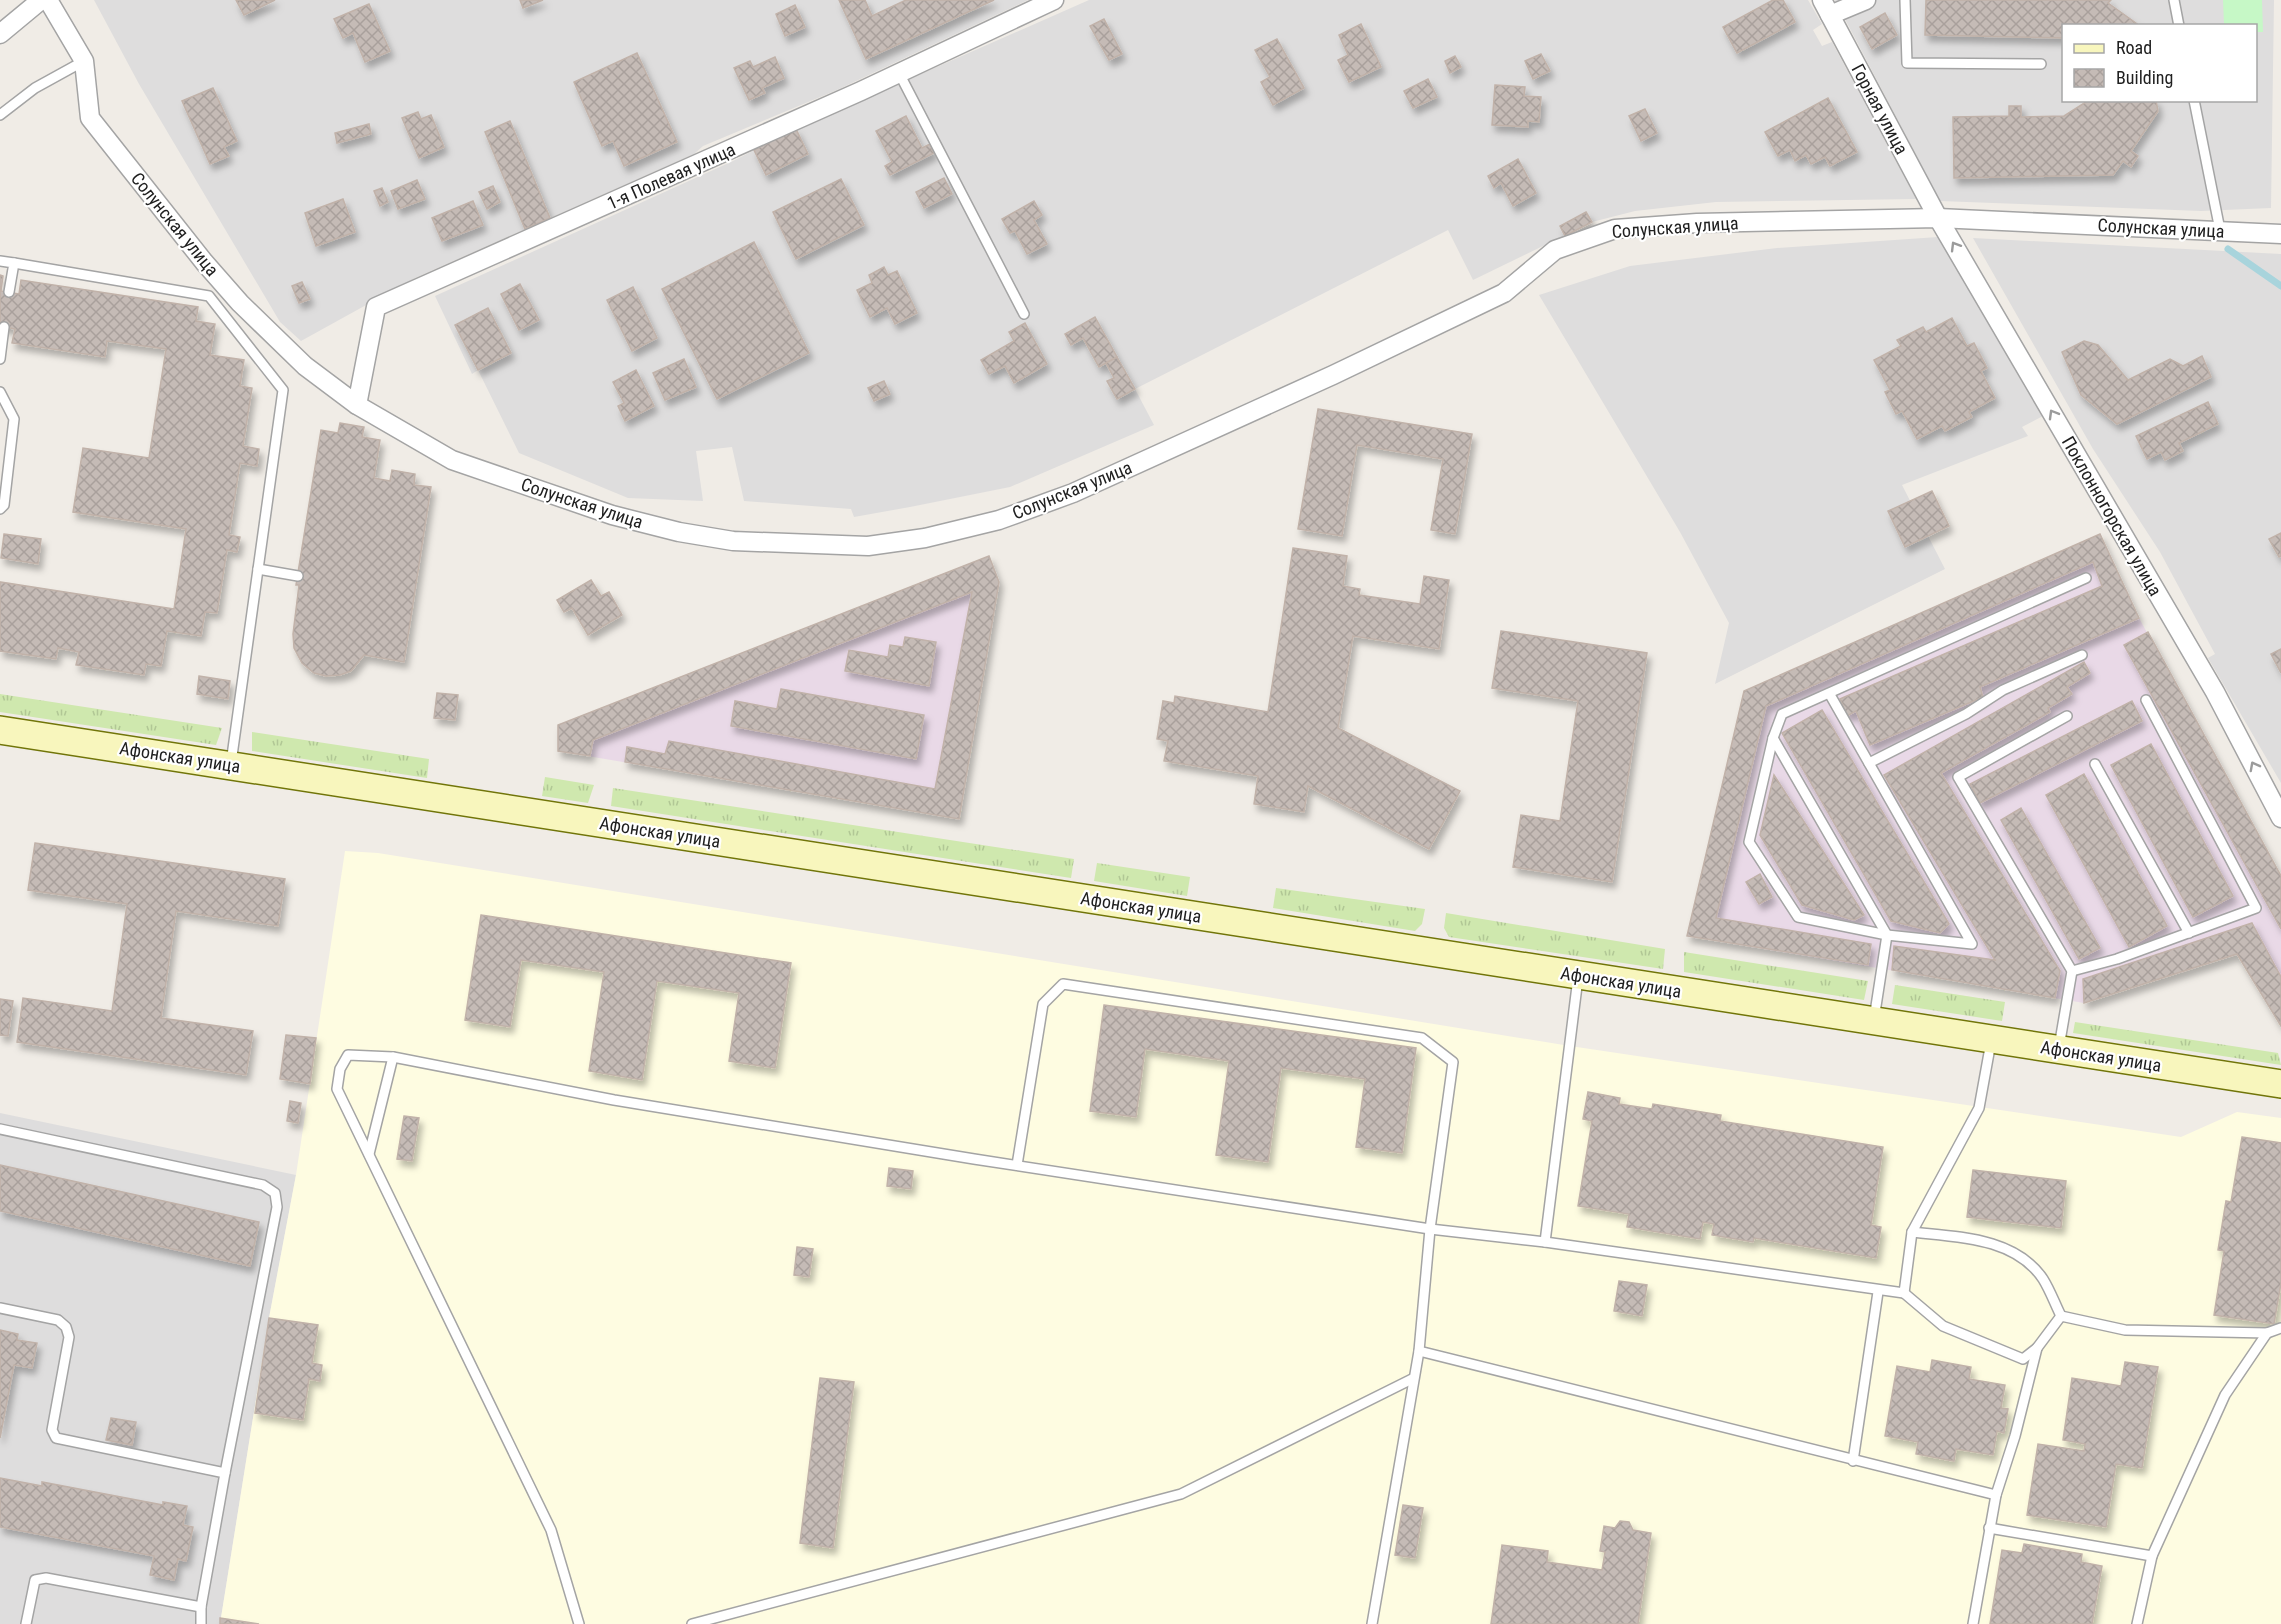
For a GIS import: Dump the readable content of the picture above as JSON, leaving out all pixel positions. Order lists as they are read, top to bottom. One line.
{"streets":{"street":["Горная улица","1-я Полевая улица","Солунская улица","Поклонногорская улица","Афонская улица"]},"crossings":[["Горная улица","Солунская улица"],["Горная улица","Поклонногорская улица"],["1-я Полевая улица","Солунская улица"],["Солунская улица","Поклонногорская улица"]],"one_way":["Поклонногорская улица"],"legend":["Road","Building"]}
